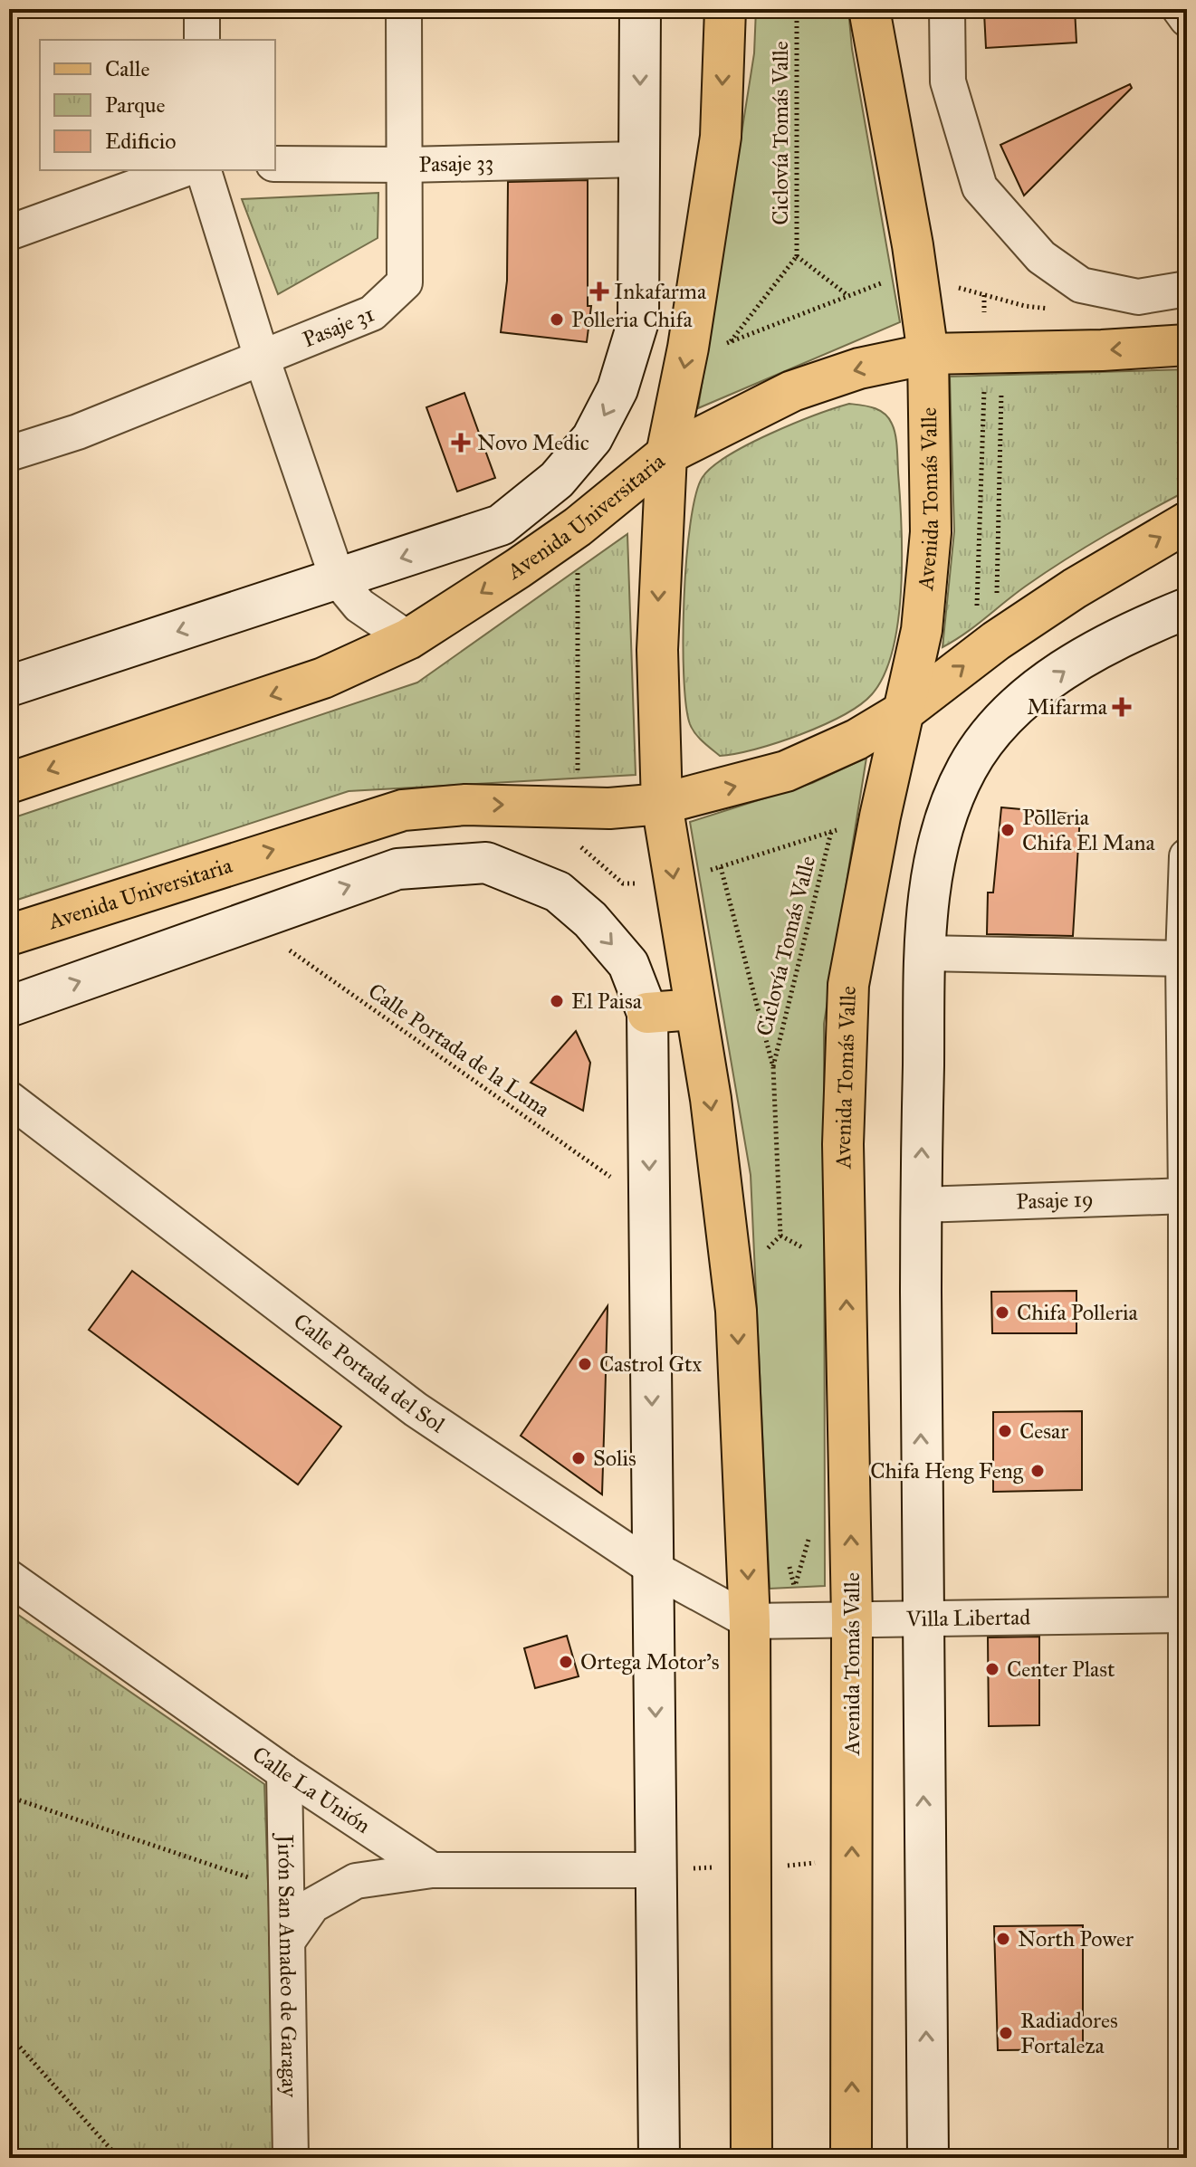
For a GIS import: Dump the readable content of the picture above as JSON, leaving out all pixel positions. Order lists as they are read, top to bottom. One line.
{"streets":{"main road":["Avenida Tomás Valle","Avenida Universitaria"],"street":["Pasaje 33","Pasaje 31","Pasaje 19","Calle Portada del Sol","Villa Libertad","Calle La Unión","Jirón San Amadeo de Garagay"],"path":["Ciclovía Tomás Valle","Calle Portada de la Luna"]},"crossings":[["Pasaje 33","Pasaje 31"],["Pasaje 33","Avenida Universitaria"],["Avenida Tomás Valle","Avenida Universitaria"],["Avenida Tomás Valle","Villa Libertad"],["Calle Portada del Sol","Villa Libertad"],["Calle La Unión","Jirón San Amadeo de Garagay"]],"places":{"health":["Inkafarma","Novo Medic","Mifarma"],"other":["Polleria Chifa","Polleria Chifa El Mana","El Paisa","Chifa Polleria","Castrol Gtx","Cesar","Solis","Chifa Heng Feng","Ortega Motor's","Center Plast","North Power","Radiadores Fortaleza"]},"legend":["Calle","Parque","Edificio"]}
